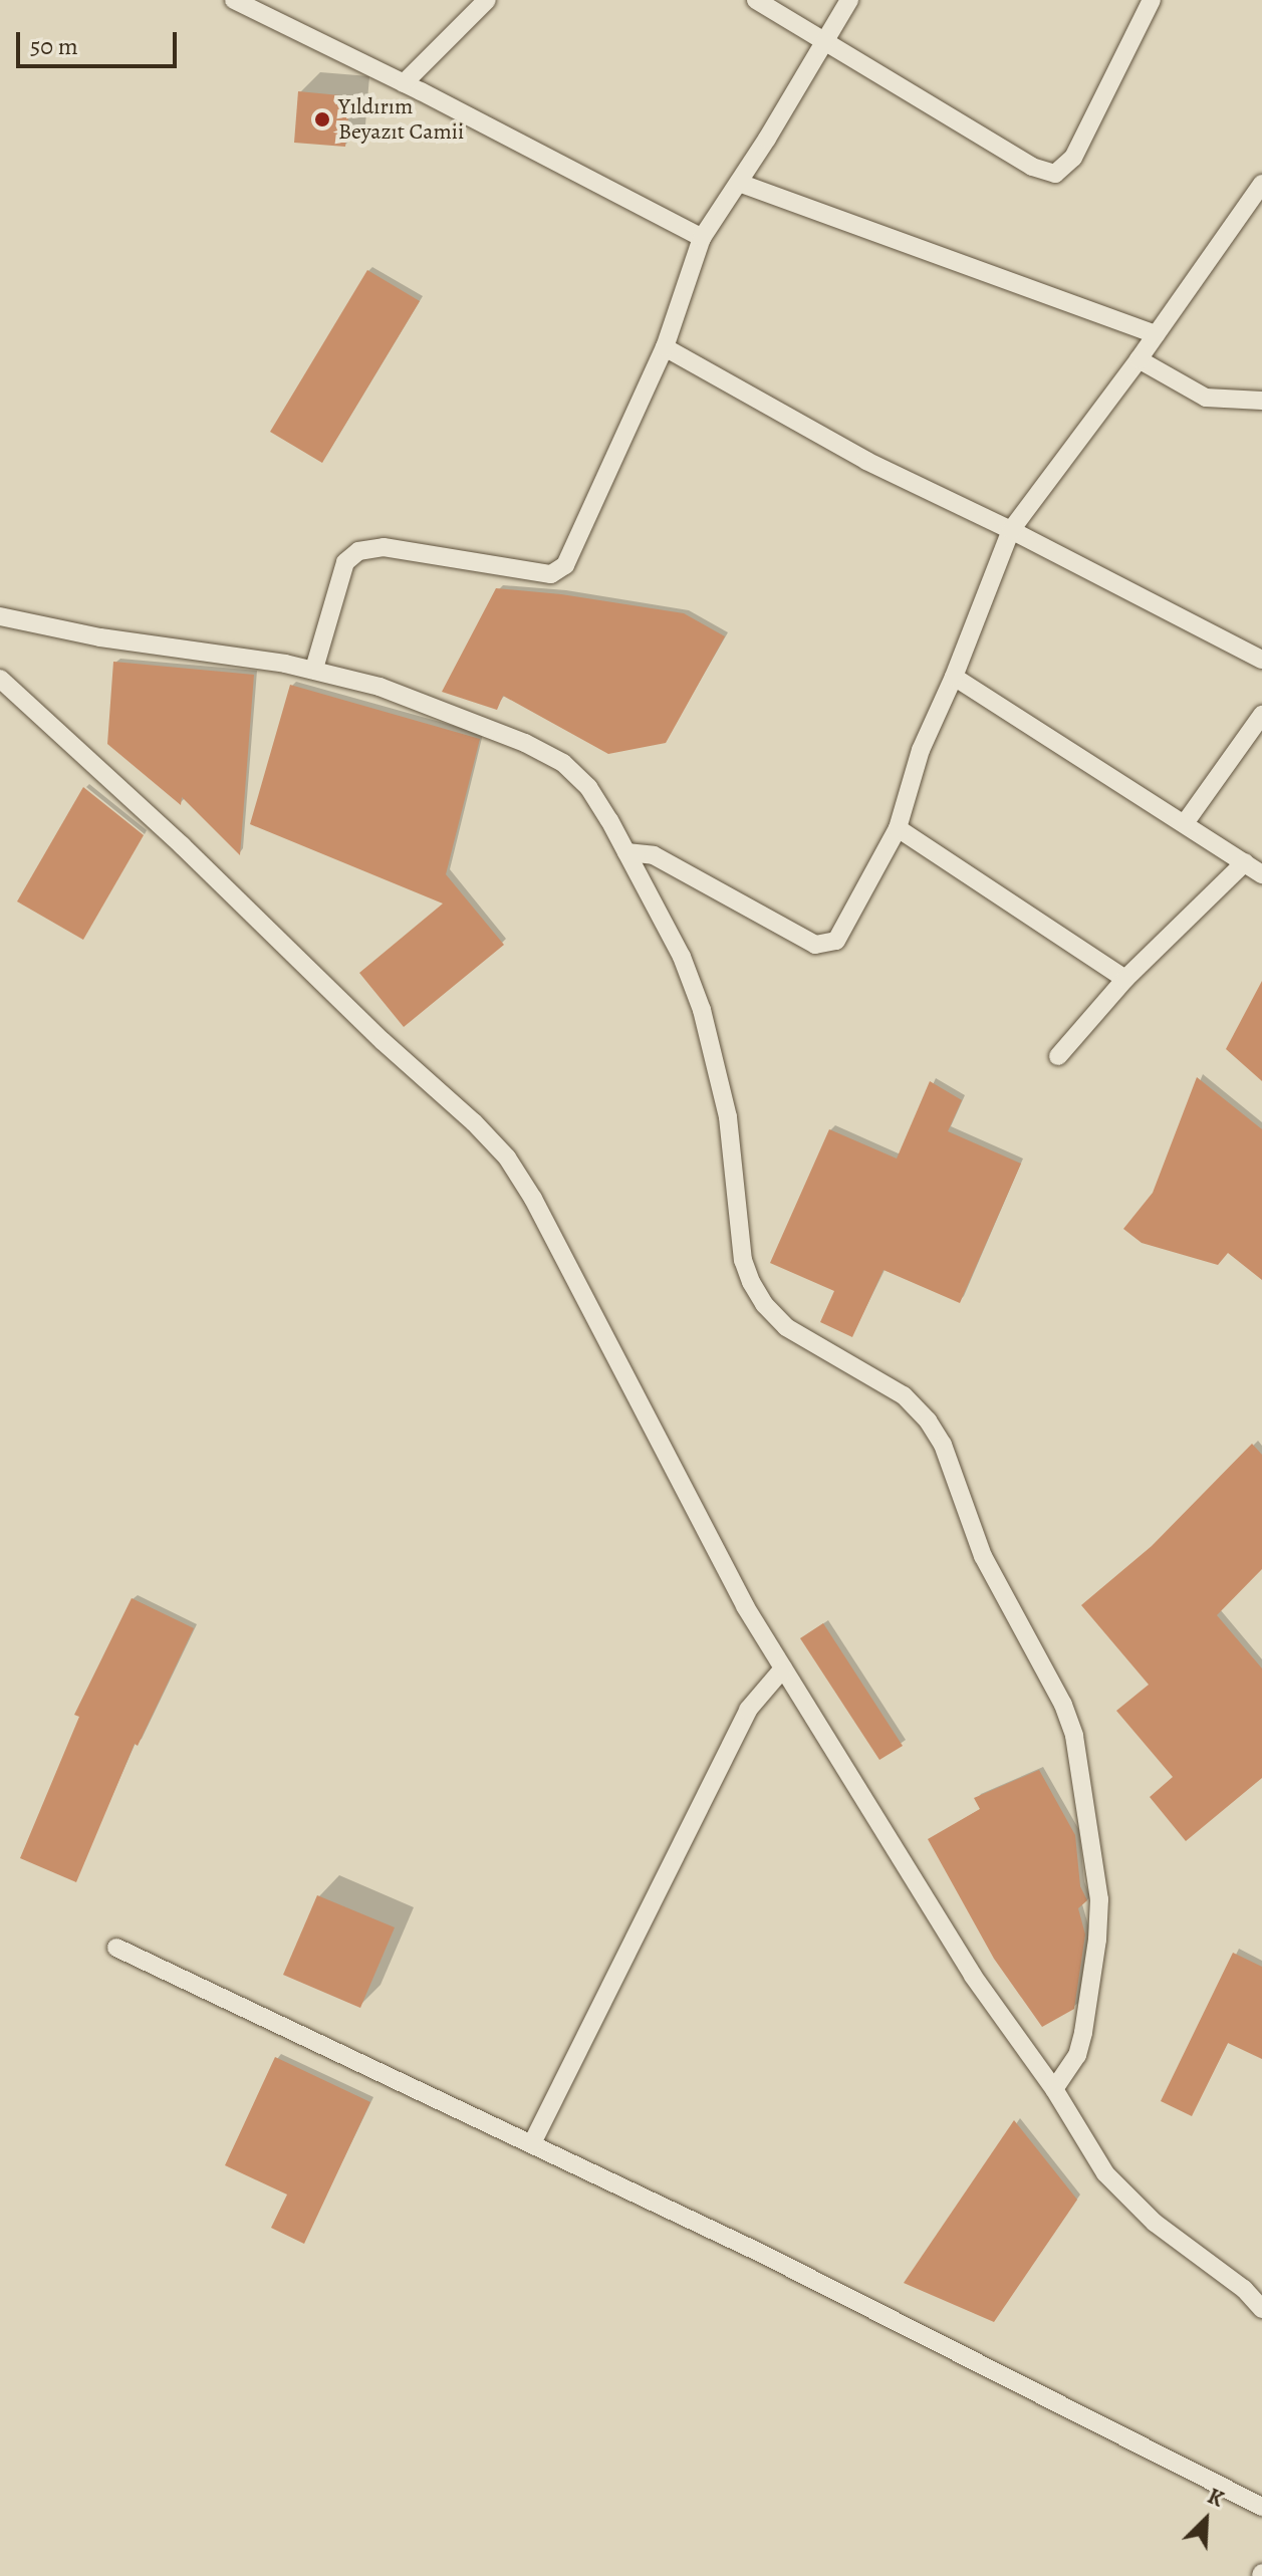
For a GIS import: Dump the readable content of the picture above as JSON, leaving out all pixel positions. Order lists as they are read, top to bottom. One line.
{"places":["Yıldırım Beyazıt Camii"],"scale_bar":"50 m","north":"top right"}
